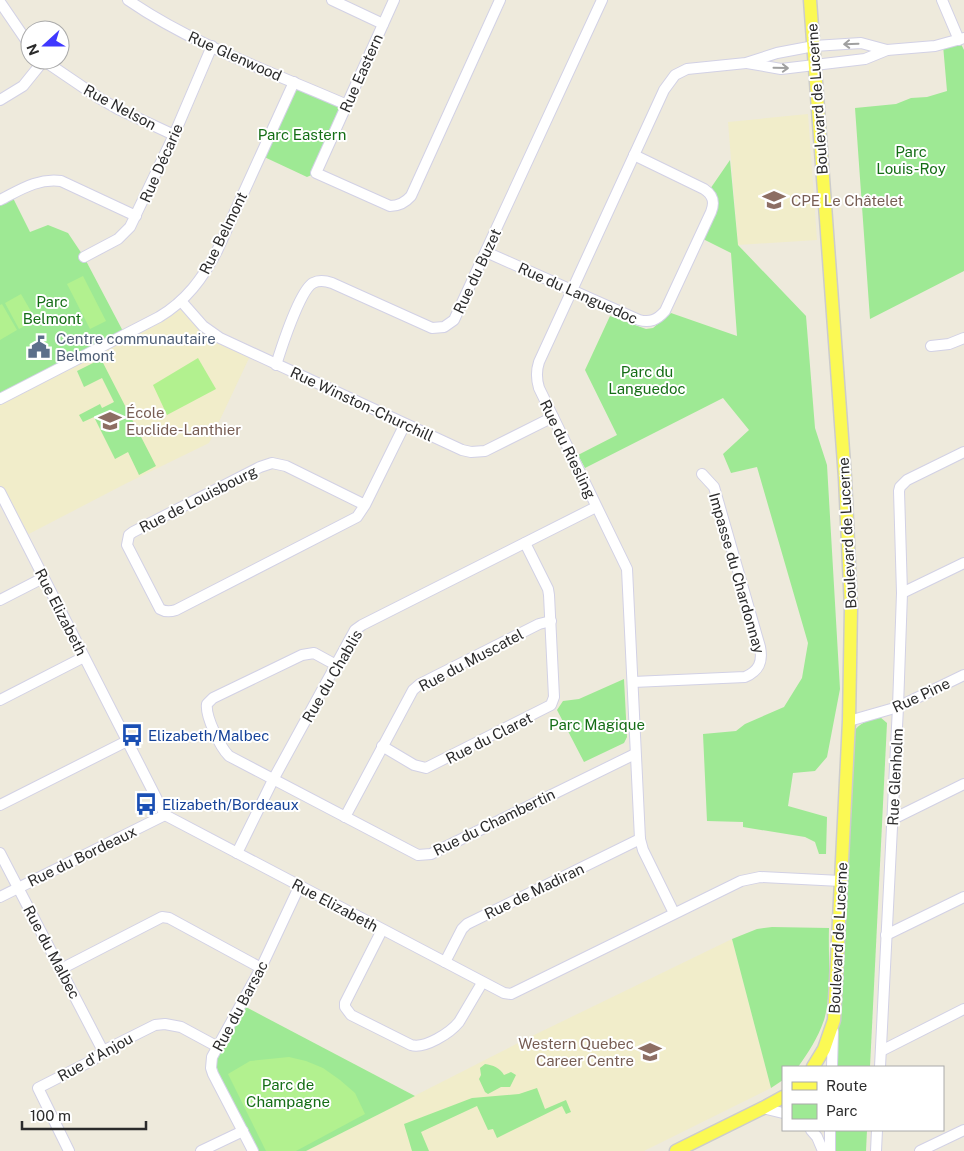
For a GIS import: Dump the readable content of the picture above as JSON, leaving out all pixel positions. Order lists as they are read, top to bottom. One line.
{"streets":{"main road":["Boulevard de Lucerne"],"street":["Rue Glenwood","Rue Eastern","Rue Nelson","Rue Décarie","Rue Belmont","Rue du Buzet","Rue du Languedoc","Rue Winston-Churchill","Rue du Riesling","Rue de Louisbourg","Impasse du Chardonnay","Rue Elizabeth","Rue du Muscatel","Rue du Chablis","Rue Pine","Rue du Claret","Rue Glenholm","Rue du Chambertin","Rue du Bordeaux","Rue de Madiran","Rue du Malbec","Rue du Barsac","Rue d'Anjou"]},"crossings":[["Rue Glenwood","Rue Eastern"],["Rue Glenwood","Rue Décarie"],["Rue Glenwood","Rue Belmont"],["Boulevard de Lucerne","Rue du Riesling"],["Boulevard de Lucerne","Rue Elizabeth"],["Boulevard de Lucerne","Rue Pine"],["Rue Nelson","Rue Décarie"],["Rue Belmont","Rue Winston-Churchill"],["Rue du Buzet","Rue du Languedoc"],["Rue du Buzet","Rue Winston-Churchill"],["Rue du Languedoc","Rue du Riesling"],["Rue Winston-Churchill","Rue du Riesling"],["Rue Winston-Churchill","Rue de Louisbourg"],["Rue du Riesling","Impasse du Chardonnay"],["Rue du Riesling","Rue Elizabeth"],["Rue du Riesling","Rue du Chablis"],["Rue du Riesling","Rue du Chambertin"],["Rue du Riesling","Rue de Madiran"],["Rue Elizabeth","Rue du Chablis"],["Rue Elizabeth","Rue du Bordeaux"],["Rue Elizabeth","Rue de Madiran"],["Rue Elizabeth","Rue du Barsac"],["Rue du Muscatel","Rue du Claret"],["Rue du Muscatel","Rue du Chambertin"],["Rue du Chablis","Rue du Claret"],["Rue du Chablis","Rue du Chambertin"],["Rue Pine","Rue Glenholm"],["Rue du Bordeaux","Rue du Malbec"],["Rue du Malbec","Rue d'Anjou"],["Rue du Barsac","Rue d'Anjou"]],"parks":["Parc Eastern","Parc Louis-Roy","Parc Belmont","Parc du Languedoc","Parc Magique","Parc de Champagne"],"places":{"school or university":["CPE Le Châtelet","École Euclide-Lanthier","Western Quebec Career Centre"],"public building":["Centre communautaire Belmont"],"bus stop":["Elizabeth/Malbec","Elizabeth/Bordeaux"]},"legend":["Route","Parc"],"scale_bar":"100 m","north":"left"}
